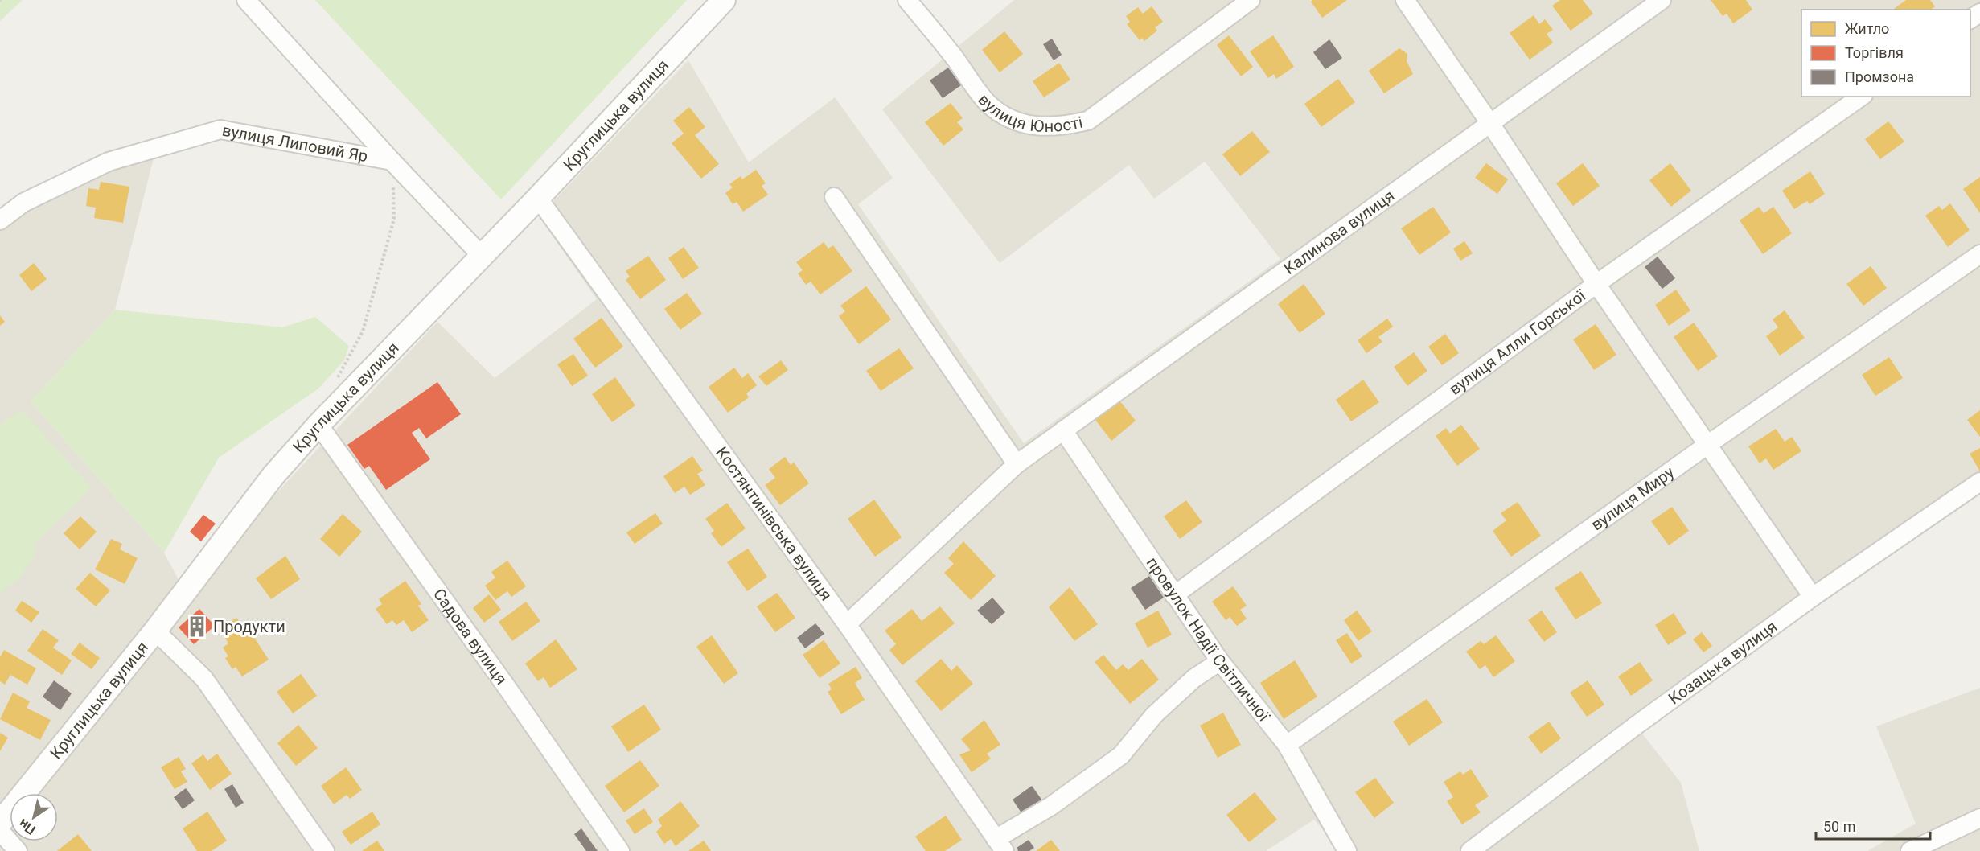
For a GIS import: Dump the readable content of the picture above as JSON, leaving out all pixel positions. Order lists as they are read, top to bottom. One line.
{"streets":{"street":["вулиця Юності","Круглицька вулиця","вулиця Липовий Яр","Калинова вулиця","вулиця Алли Горської","вулиця Миру","Костянтинівська вулиця","Садова вулиця","провулок Надії Світличної","Козацька вулиця"]},"crossings":[["Круглицька вулиця","Костянтинівська вулиця"],["Круглицька вулиця","Садова вулиця"],["Калинова вулиця","Костянтинівська вулиця"],["Калинова вулиця","провулок Надії Світличної"],["вулиця Алли Горської","провулок Надії Світличної"],["вулиця Миру","провулок Надії Світличної"]],"places":{"building":["Продукти"]},"legend":["Житло","Торгівля","Промзона"],"scale_bar":"50 m","north":"bottom left"}
